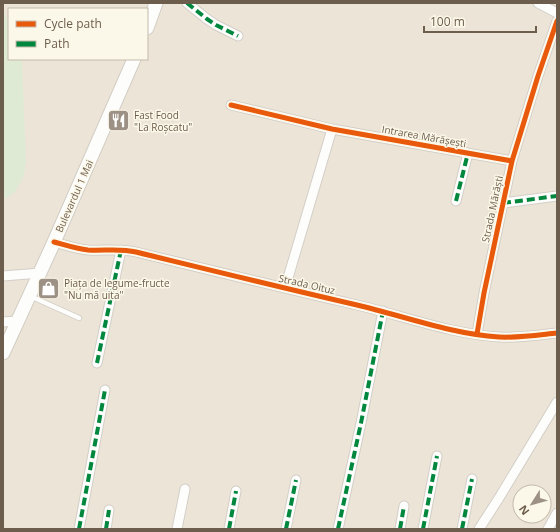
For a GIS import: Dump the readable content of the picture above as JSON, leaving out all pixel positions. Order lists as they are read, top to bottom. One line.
{"streets":{"main road":["Bulevardul 1 Mai"],"street":["Intrarea Mărășești","Strada Mărăști","Strada Oituz"]},"crossings":[["Intrarea Mărășești","Strada Mărăști"],["Bulevardul 1 Mai","Strada Oituz"],["Strada Mărăști","Strada Oituz"]],"places":{"restaurant":["Fast Food \"La Roșcatu\""],"shop":["Piața de legume-fructe \"Nu mă uita\""]},"legend":["Cycle path","Path"],"scale_bar":"100 m","north":"bottom left"}
